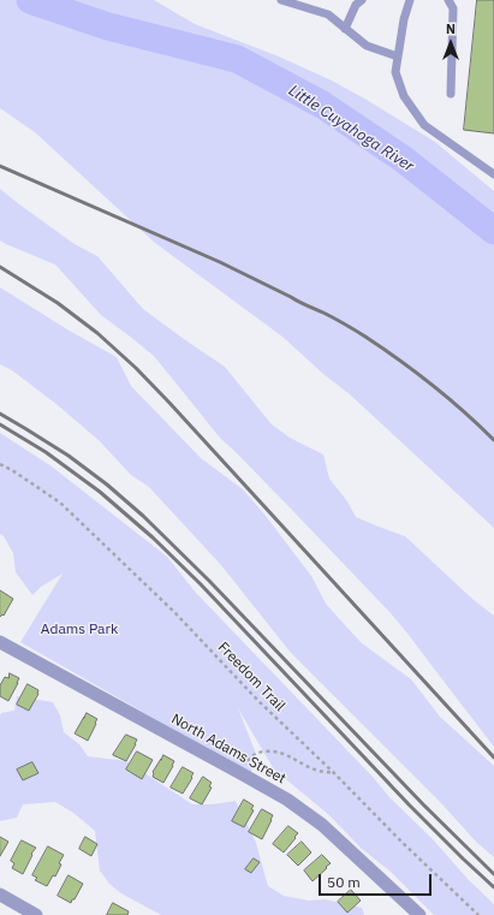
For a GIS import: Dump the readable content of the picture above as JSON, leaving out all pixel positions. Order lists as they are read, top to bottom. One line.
{"streets":{"street":["North Adams Street"],"path":["Freedom Trail"]},"water":["Little Cuyahoga River"],"parks":["Adams Park"],"scale_bar":"50 m","north":"top"}
